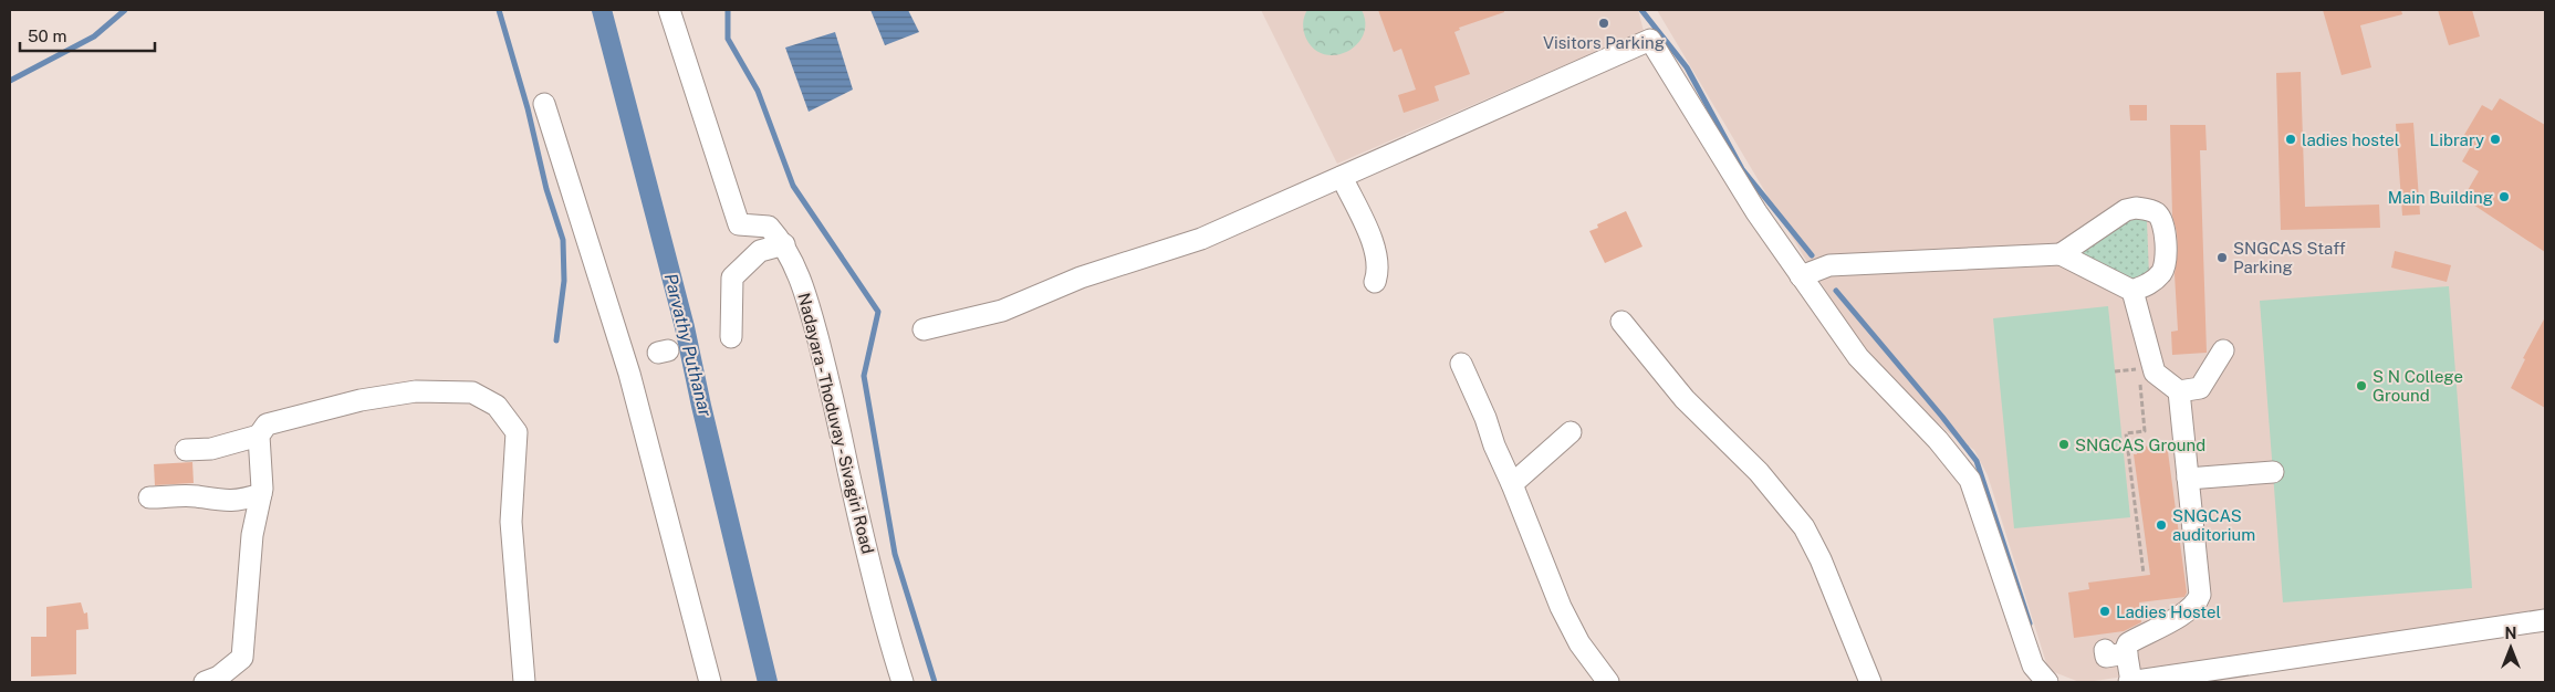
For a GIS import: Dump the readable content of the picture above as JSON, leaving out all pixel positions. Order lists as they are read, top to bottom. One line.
{"streets":{"street":["Nadayara - Thoduvay - Sivagiri Road"]},"water":["Parvathy Puthanar"],"places":["Visitors Parking","ladies hostel","Library","Main Building","SNGCAS Staff Parking","S N College Ground","SNGCAS Ground","SNGCAS auditorium","Ladies Hostel"],"scale_bar":"50 m","north":"top"}
